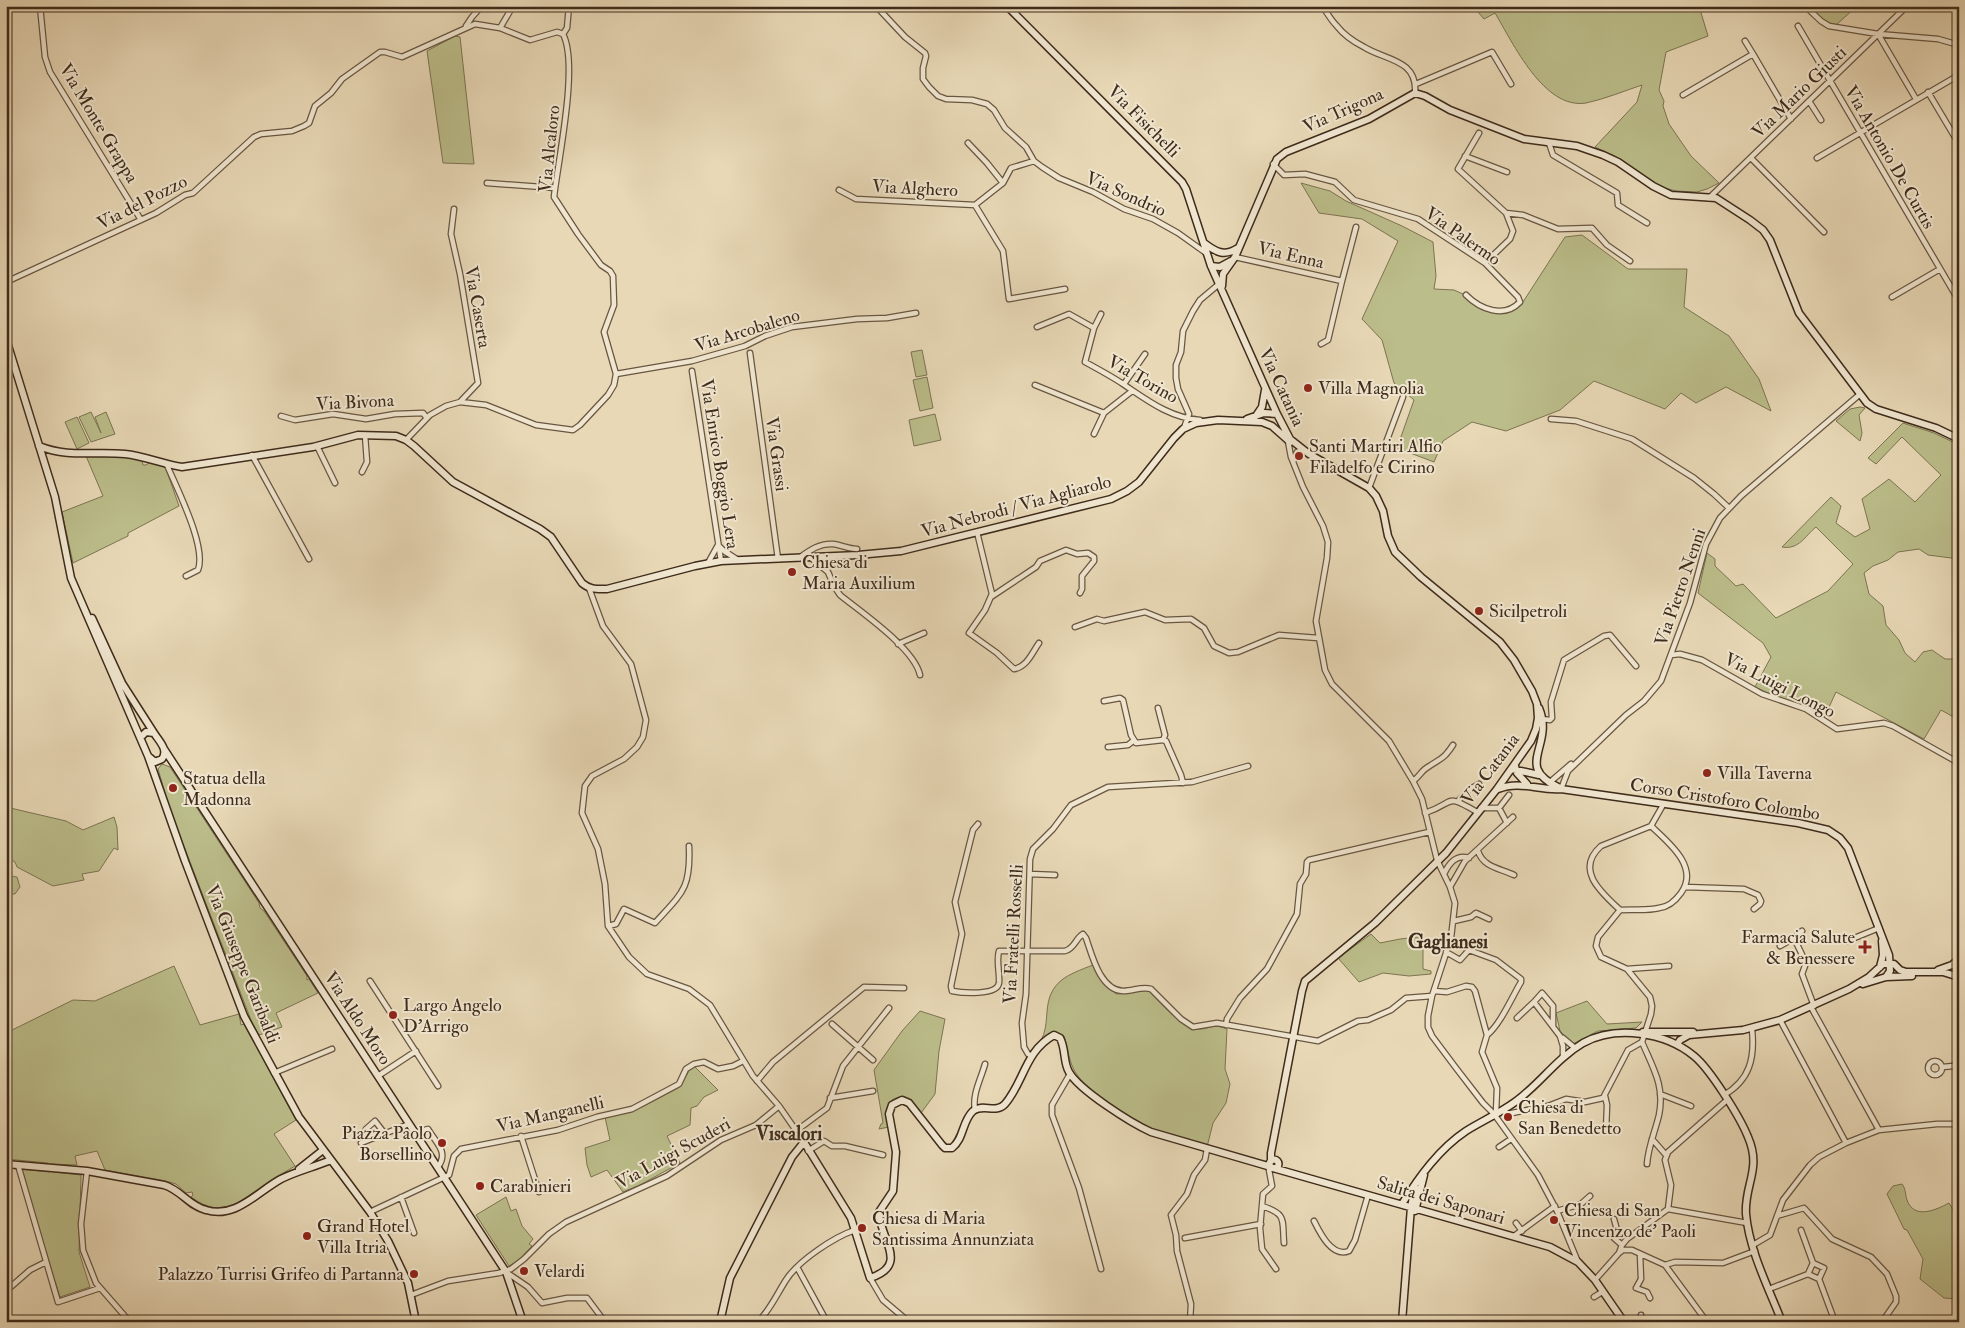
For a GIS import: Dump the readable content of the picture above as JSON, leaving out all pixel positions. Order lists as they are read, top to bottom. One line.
{"streets":{"street":["Via Mario Giusti","Via Trigona","Via Fisichelli","Via Monte Grappa","Via Alcaloro","Via Antonio De Curtis","Via Alghero","Via Sondrio","Via del Pozzo","Via Palermo","Via Enna","Via Caserta","Via Arcobaleno","Via Torino","Via Catania","Via Bivona","Via Grassi","Via Enrico Boggio Lera","Via Nebrodi / Via Agliarolo","Via Pietro Nenni","Via Luigi Longo","Corso Cristoforo Colombo","Via Fratelli Rosselli","Via Giuseppe Garibaldi","Via Aldo Moro","Via Manganelli","Via Luigi Scuderi","Salita dei Saponari"]},"crossings":[["Via Mario Giusti","Via Antonio De Curtis"],["Via Trigona","Via Palermo"],["Via Trigona","Via Enna"],["Via Trigona","Via Catania"],["Via Fisichelli","Via Sondrio"],["Via Fisichelli","Via Catania"],["Via Monte Grappa","Via del Pozzo"],["Via Alcaloro","Via del Pozzo"],["Via Alcaloro","Via Arcobaleno"],["Via Alghero","Via Sondrio"],["Via Catania","Salita dei Saponari"],["Via Grassi","Via Nebrodi / Via Agliarolo"],["Via Enrico Boggio Lera","Via Nebrodi / Via Agliarolo"],["Via Pietro Nenni","Via Luigi Longo"],["Via Aldo Moro","Via Manganelli"],["Via Aldo Moro","Via Luigi Scuderi"]],"districts":["Gaglianesi","Viscalori"],"places":{"other":["Villa Magnolia","Santi Martiri Alfio Filadelfo e Cirino","Chiesa di Maria Auxilium","Sicilpetroli","Villa Taverna","Statua della Madonna","Largo Angelo D'Arrigo","Chiesa di San Benedetto","Piazza Paolo Borsellino","Carabinieri","Chiesa di San Vincenzo de' Paoli","Chiesa di Maria Santissima Annunziata","Grand Hotel Villa Itria","Velardi","Palazzo Turrisi Grifeo di Partanna"],"health":["Farmacia Salute & Benessere"]}}
